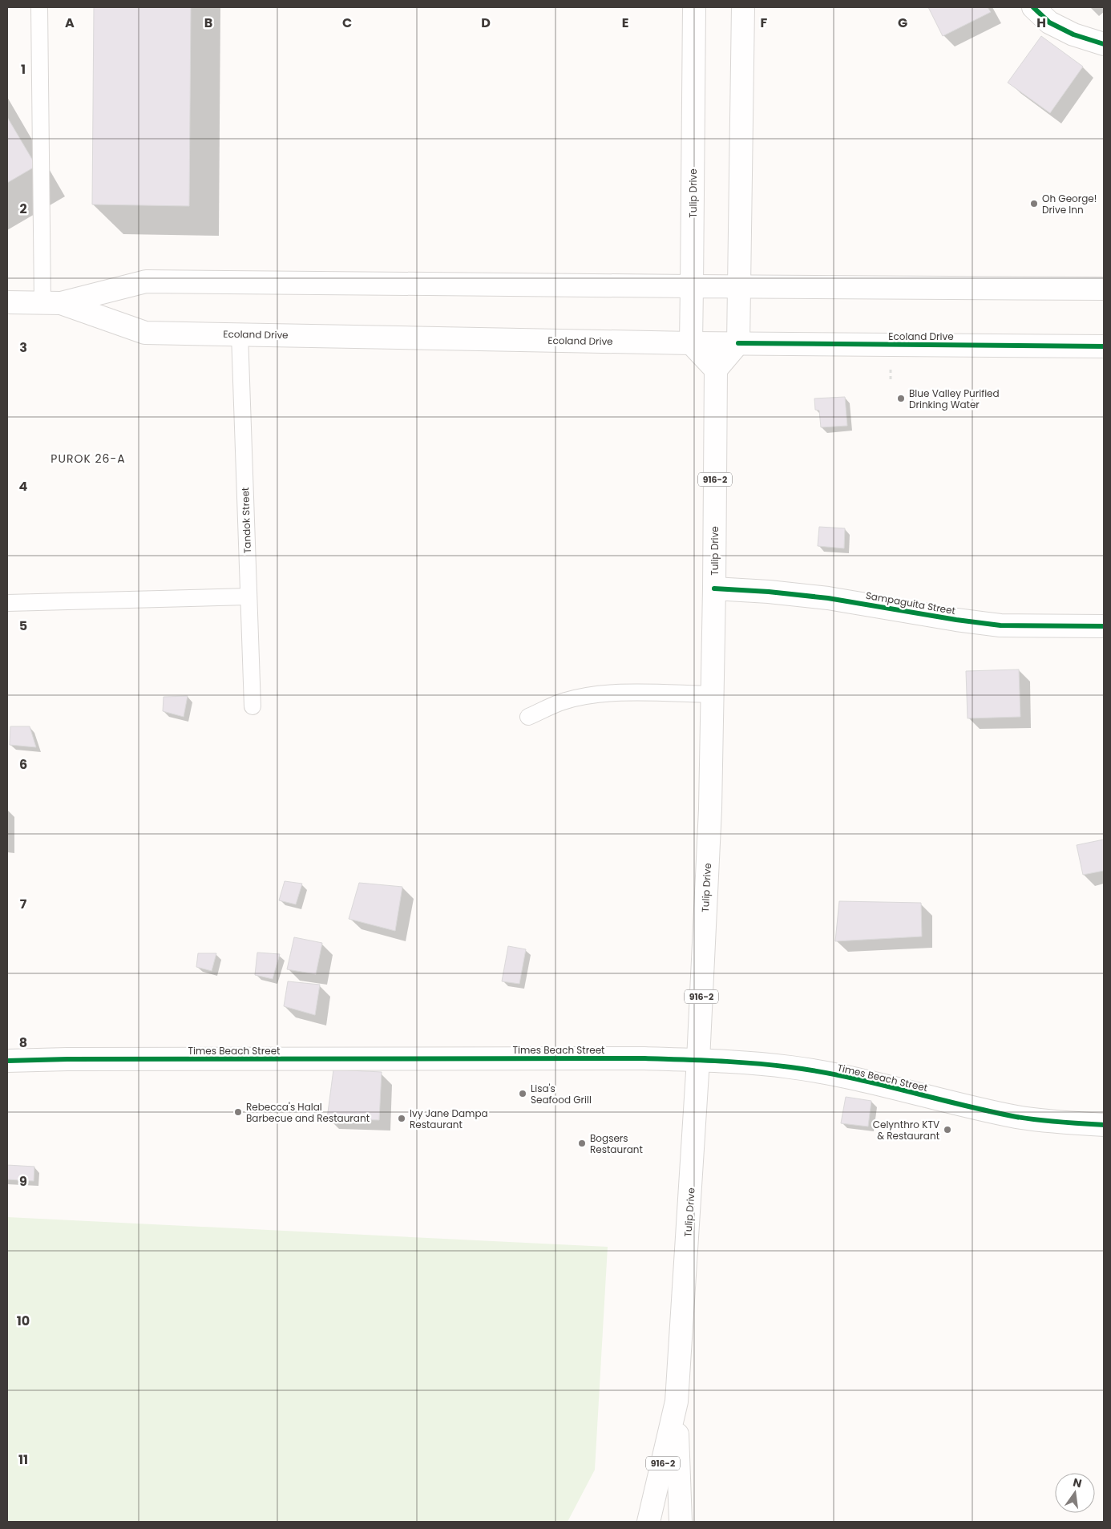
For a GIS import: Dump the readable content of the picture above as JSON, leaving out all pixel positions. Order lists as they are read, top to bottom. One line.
{"streets":{"main road":["Tulip Drive","Ecoland Drive","916-2","Sampaguita Street","Times Beach Street"],"lane":["Tandok Street"]},"crossings":[["Tulip Drive","Ecoland Drive"],["Tulip Drive","Sampaguita Street"],["Tulip Drive","Times Beach Street"],["Ecoland Drive","Tandok Street"]],"districts":["PUROK 26-A"],"places":["Oh George! Drive Inn","Blue Valley Purified Drinking Water","Lisa's Seafood Grill","Rebecca's Halal Barbecue and Restaurant","Ivy Jane Dampa Restaurant","Celynthro KTV & Restaurant","Bogsers Restaurant"],"north":"top","grid":{"columns":["A","B","C","D","E","F","G","H"],"rows":["1","2","3","4","5","6","7","8","9","10","11"]}}
